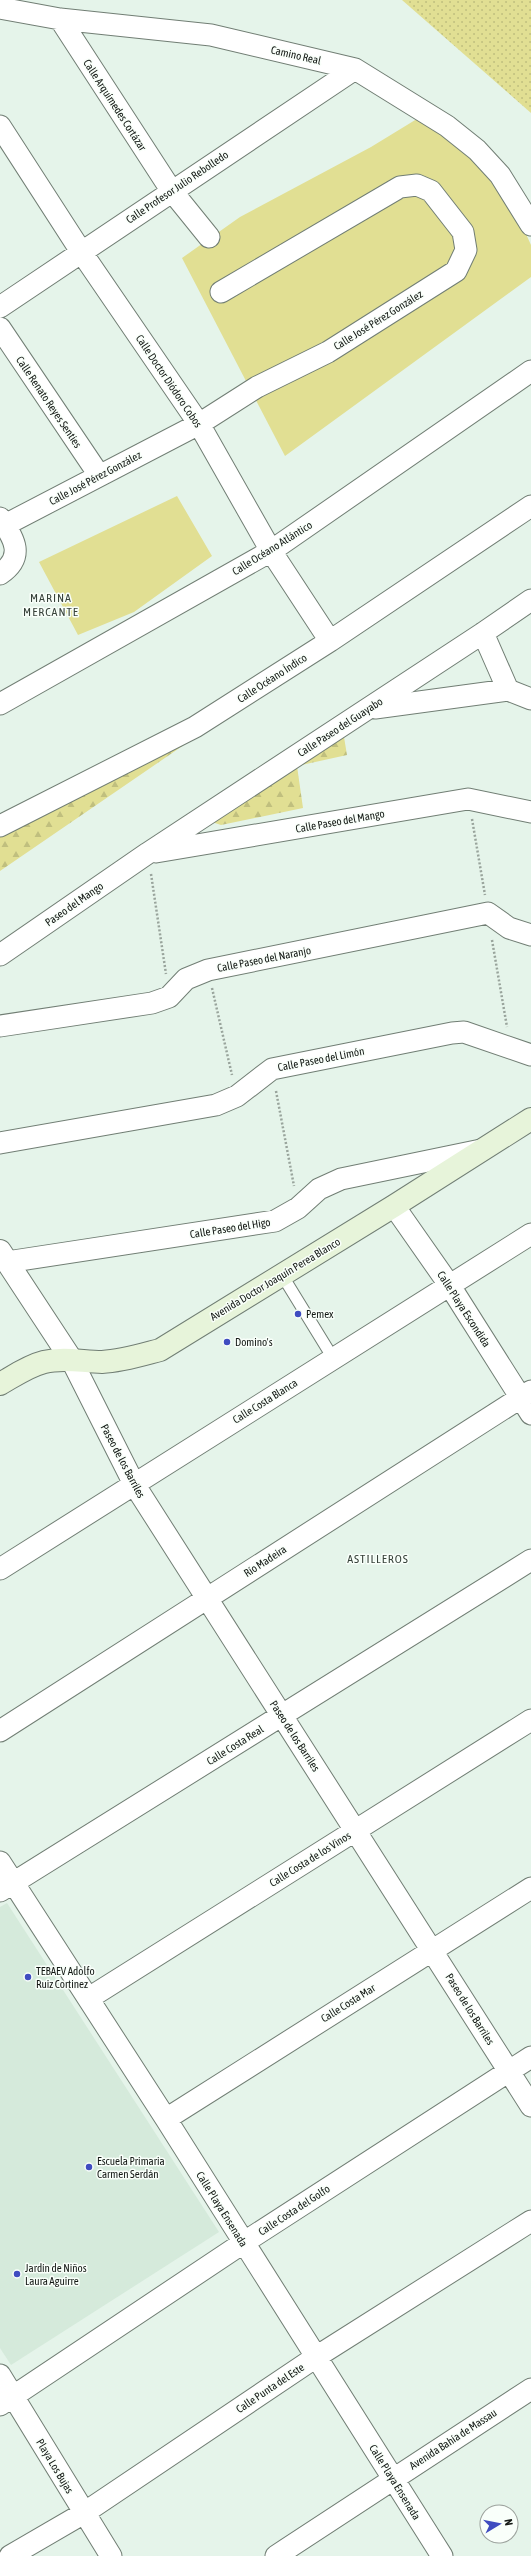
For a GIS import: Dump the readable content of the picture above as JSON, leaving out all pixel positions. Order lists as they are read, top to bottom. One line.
{"streets":{"main road":["Avenida Doctor Joaquín Perea Blanco"],"street":["Camino Real","Calle Arquímedes Cortázar","Calle Profesor Julio Rebolledo","Calle José Pérez González","Calle Doctor Diódoro Cobos","Calle Renato Reyes Senties","Calle Océano Atlántico","Calle Océano Índico","Calle Paseo del Guayabo","Calle Paseo del Mango","Paseo del Mango","Calle Paseo del Naranjo","Calle Paseo del Limón","Calle Paseo del Higo","Calle Playa Escondida","Calle Costa Blanca","Paseo de los Barriles","Río Madeira","Calle Costa Real","Calle Costa de los Vinos","Calle Costa Mar","Calle Playa Ensenada","Calle Costa del Golfo","Calle Punta del Este","Avenida Bahía de Massau","Playa Los Bujas"]},"crossings":[["Camino Real","Calle Arquímedes Cortázar"],["Camino Real","Calle Profesor Julio Rebolledo"],["Calle Arquímedes Cortázar","Calle Profesor Julio Rebolledo"],["Calle Profesor Julio Rebolledo","Calle Doctor Diódoro Cobos"],["Calle José Pérez González","Calle Doctor Diódoro Cobos"],["Calle José Pérez González","Calle Renato Reyes Senties"],["Calle Doctor Diódoro Cobos","Calle Océano Atlántico"],["Calle Doctor Diódoro Cobos","Calle Océano Índico"],["Calle Paseo del Guayabo","Calle Paseo del Mango"],["Calle Paseo del Guayabo","Paseo del Mango"],["Calle Paseo del Mango","Paseo del Mango"],["Calle Paseo del Higo","Avenida Doctor Joaquín Perea Blanco"],["Avenida Doctor Joaquín Perea Blanco","Calle Playa Escondida"],["Avenida Doctor Joaquín Perea Blanco","Paseo de los Barriles"],["Calle Playa Escondida","Calle Costa Blanca"],["Calle Playa Escondida","Río Madeira"],["Calle Costa Blanca","Paseo de los Barriles"],["Paseo de los Barriles","Río Madeira"],["Paseo de los Barriles","Calle Costa Real"],["Paseo de los Barriles","Calle Costa de los Vinos"],["Paseo de los Barriles","Calle Costa Mar"],["Paseo de los Barriles","Calle Costa del Golfo"],["Calle Costa Real","Calle Playa Ensenada"],["Calle Costa de los Vinos","Calle Playa Ensenada"],["Calle Costa Mar","Calle Playa Ensenada"],["Calle Playa Ensenada","Calle Costa del Golfo"],["Calle Playa Ensenada","Calle Punta del Este"],["Calle Playa Ensenada","Avenida Bahía de Massau"],["Calle Costa del Golfo","Playa Los Bujas"],["Calle Punta del Este","Playa Los Bujas"]],"districts":["MARINA MERCANTE","ASTILLEROS"],"places":["Pemex","Domino's","TEBAEV Adolfo Ruiz Cortinez","Escuela Primaria Carmen Serdán","Jardín de Niños Laura Aguirre"],"north":"right"}
